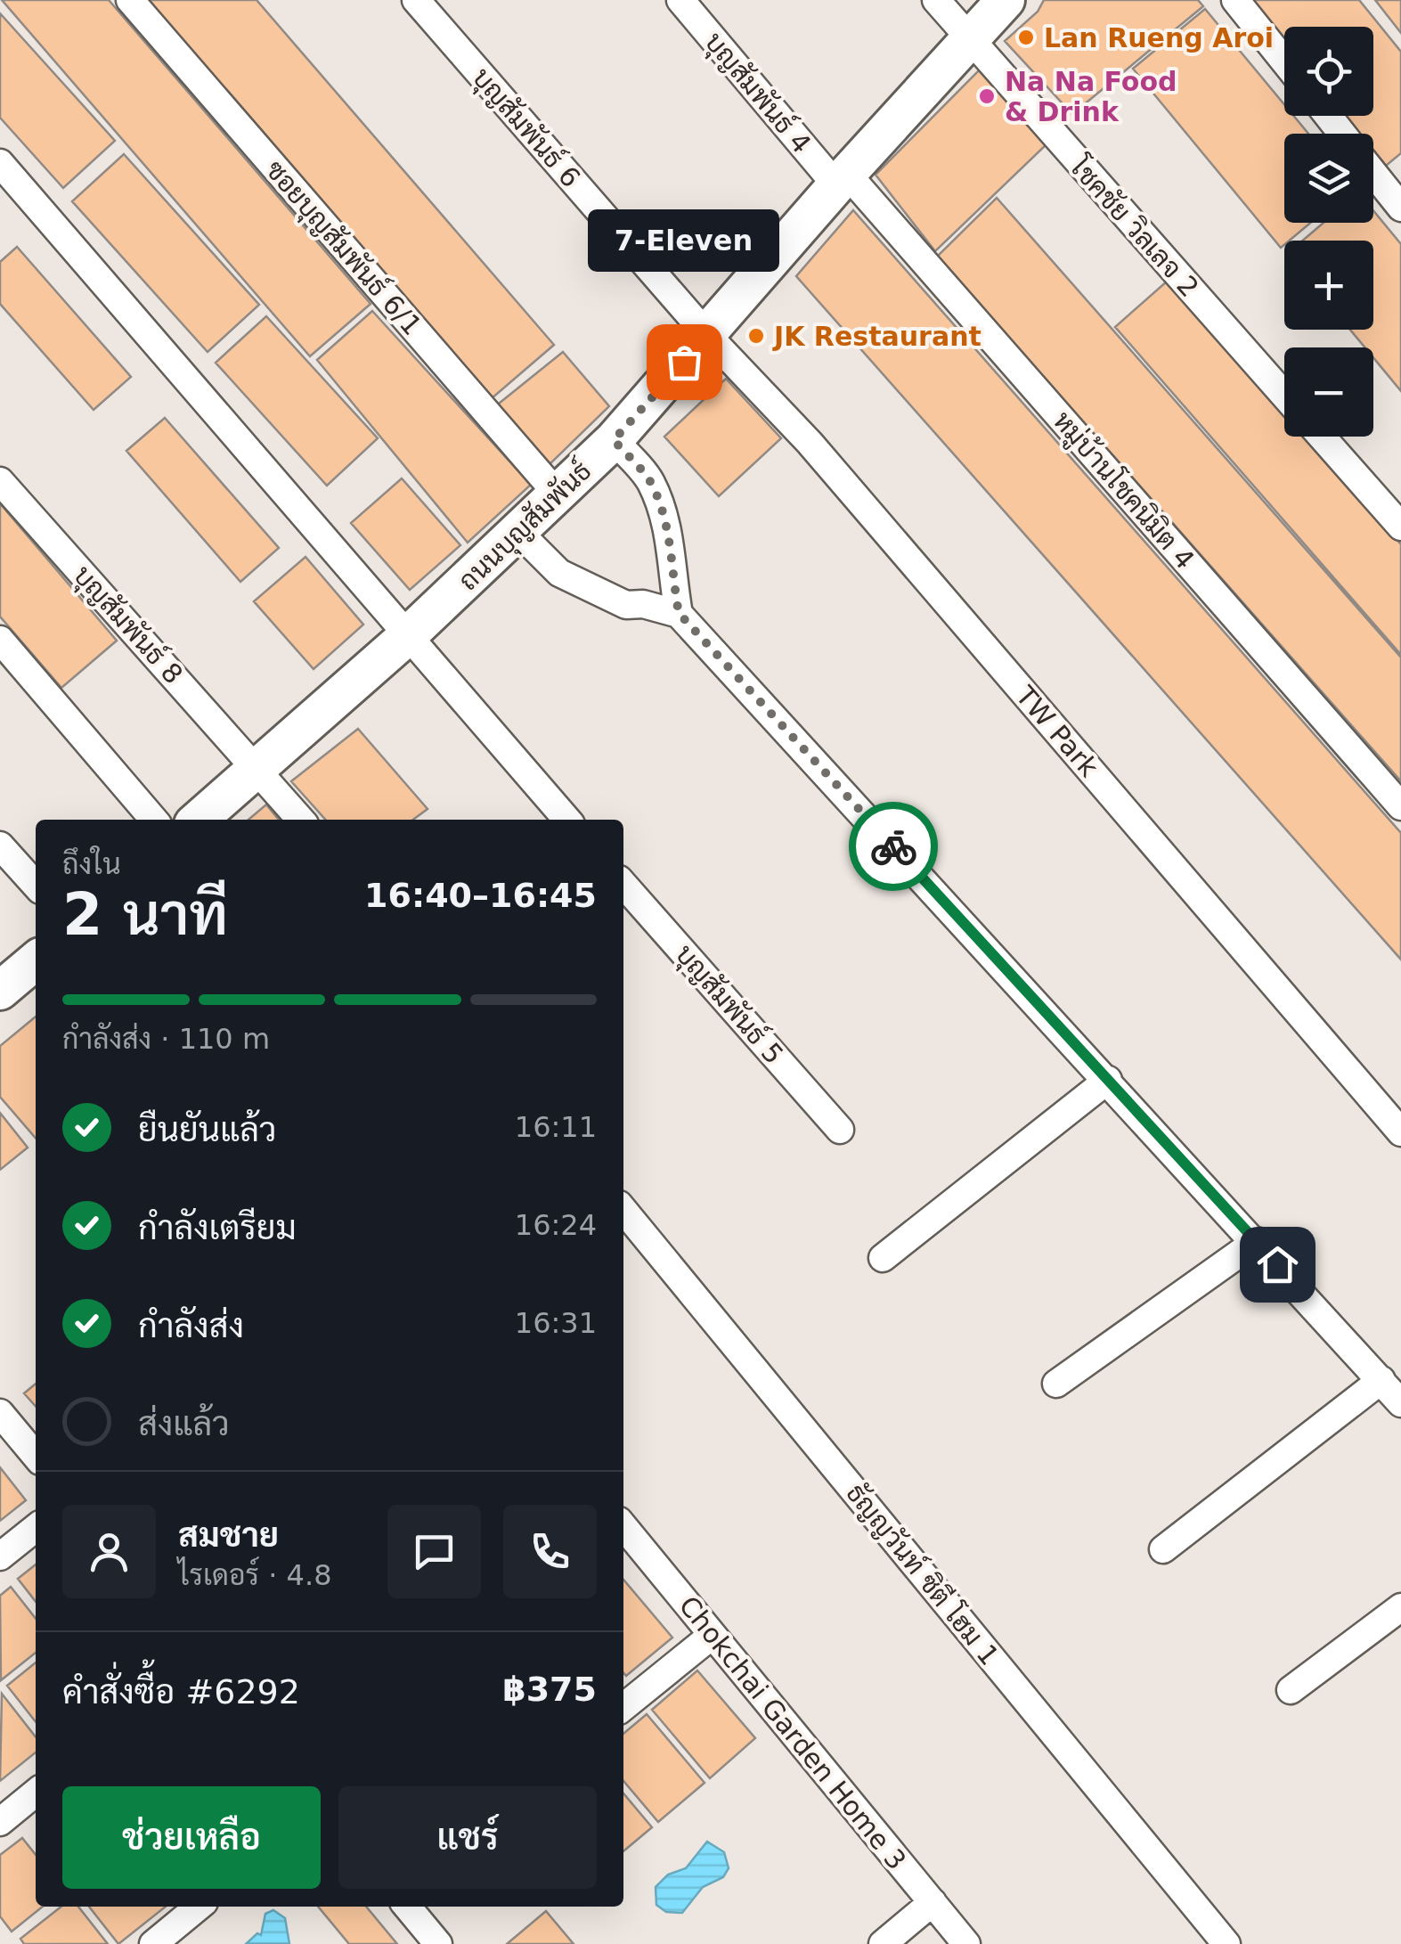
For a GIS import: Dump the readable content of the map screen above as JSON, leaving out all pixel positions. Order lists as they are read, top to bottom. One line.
{"streets":{"street":["บุญสัมพันธ์ 4","บุญสัมพันธ์ 6","โชคชัย วิลเลจ 2","ซอยบุญสัมพันธ์ 6/1","หมู่บ้านโชคนิมิต 4","ถนนบุญสัมพันธ์","บุญสัมพันธ์ 8","TW Park","บุญสัมพันธ์ 5","ธัญญวันท์ ซิตี โฮม 1","Chokchai Garden Home 3"]},"crossings":[["บุญสัมพันธ์ 4","หมู่บ้านโชคนิมิต 4"],["บุญสัมพันธ์ 4","ถนนบุญสัมพันธ์"],["บุญสัมพันธ์ 6","ถนนบุญสัมพันธ์"],["บุญสัมพันธ์ 6","TW Park"],["โชคชัย วิลเลจ 2","ถนนบุญสัมพันธ์"],["ซอยบุญสัมพันธ์ 6/1","ถนนบุญสัมพันธ์"],["หมู่บ้านโชคนิมิต 4","ถนนบุญสัมพันธ์"],["ถนนบุญสัมพันธ์","บุญสัมพันธ์ 8"],["ถนนบุญสัมพันธ์","TW Park"]],"places":["Lan Rueng Aroi","Na Na Food & Drink","JK Restaurant","7-Eleven"],"page":{"map_buttons":["+","−"],"bubble":"7-Eleven","heading":["2 นาที","ถึงใน","16:40–16:45"],"panel":["สมชาย","ไรเดอร์ · 4.8","คำสั่งซื้อ #6292","฿375"],"bar":"กำลังส่ง · 110 m","list":[["ยืนยันแล้ว","16:11"],["กำลังเตรียม","16:24"],["กำลังส่ง","16:31"],"ส่งแล้ว"],"buttons":["ช่วยเหลือ","แชร์"]}}
